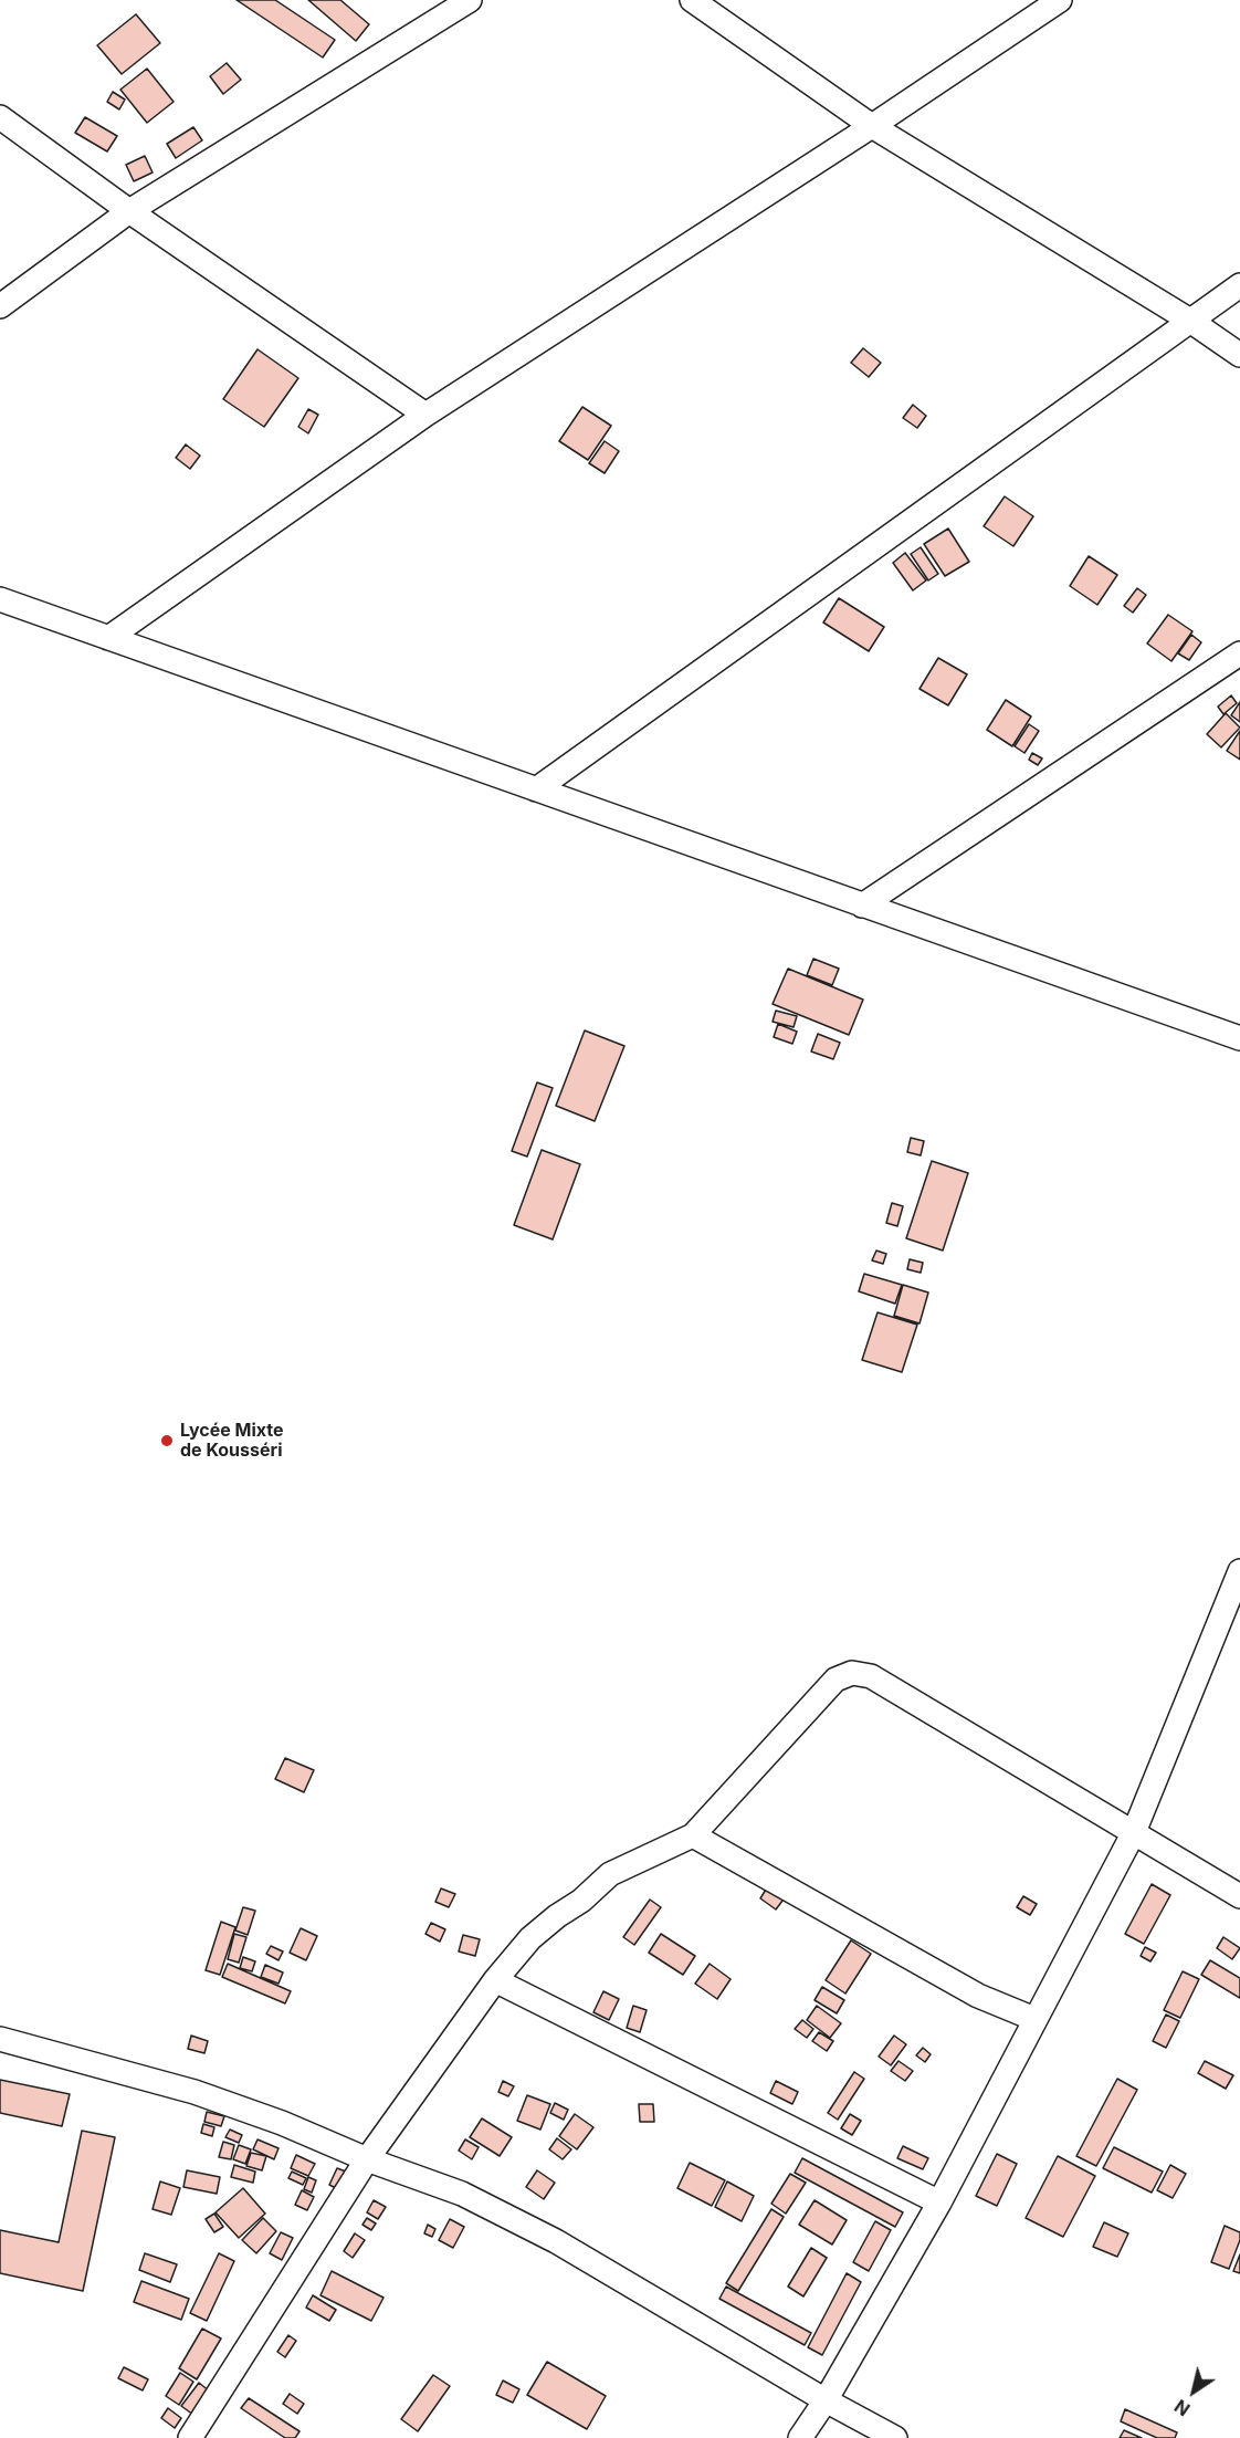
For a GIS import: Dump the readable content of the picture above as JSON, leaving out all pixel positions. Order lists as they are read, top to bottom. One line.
{"places":["Lycée Mixte de Kousséri"],"north":"bottom left"}
